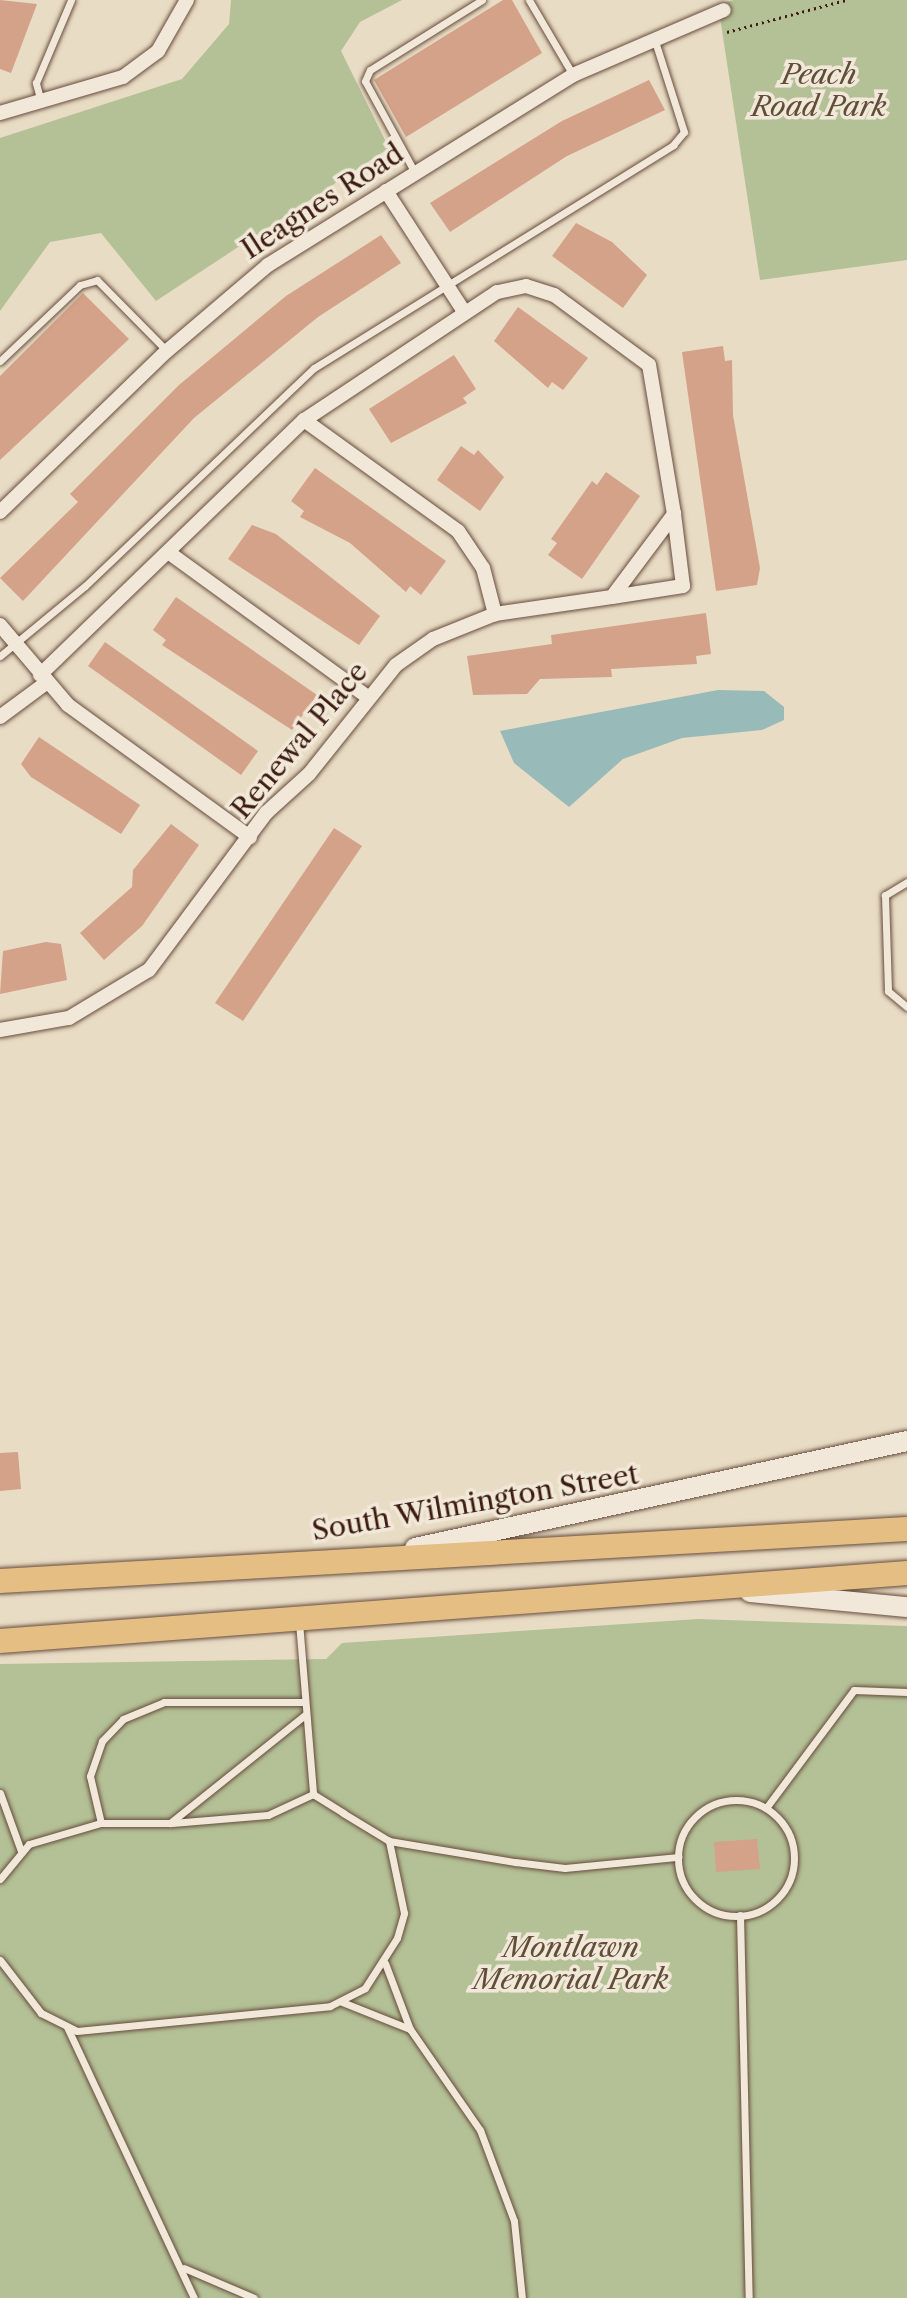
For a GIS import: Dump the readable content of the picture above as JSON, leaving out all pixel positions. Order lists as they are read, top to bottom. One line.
{"streets":{"highway":["South Wilmington Street"],"street":["Ileagnes Road","Renewal Place"]},"parks":["Peach Road Park","Montlawn Memorial Park"]}
